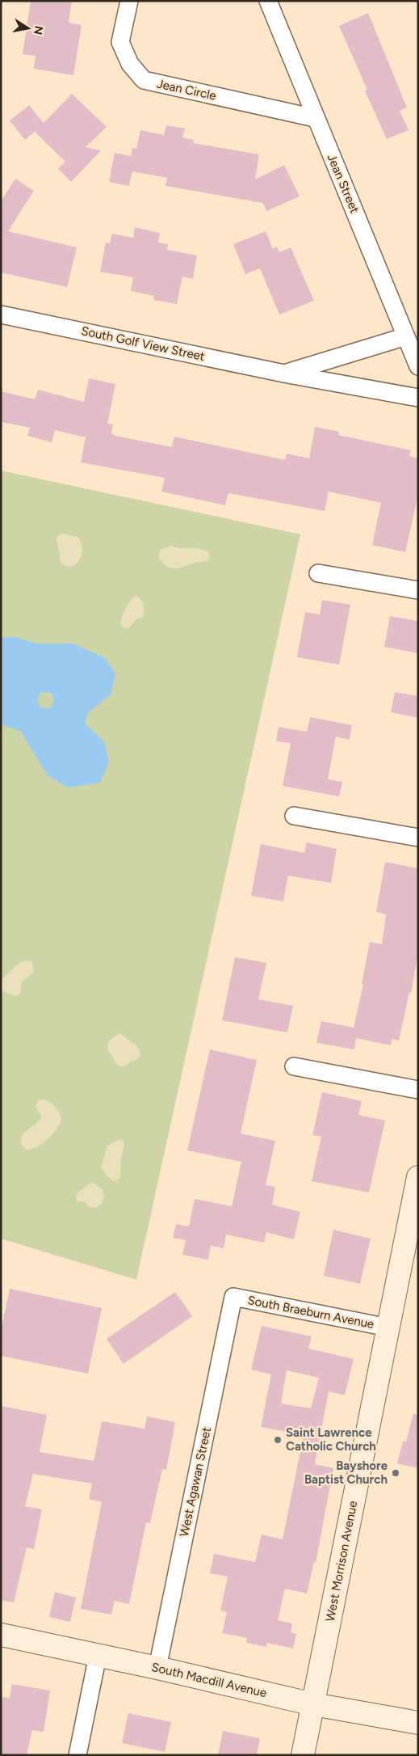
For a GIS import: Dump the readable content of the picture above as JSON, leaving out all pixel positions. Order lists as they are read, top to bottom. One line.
{"streets":{"street":["Jean Circle","Jean Street","South Golf View Street","South Braeburn Avenue","West Agawan Street","West Morrison Avenue","South Macdill Avenue"]},"crossings":[["Jean Circle","Jean Street"],["Jean Street","South Golf View Street"],["South Braeburn Avenue","West Agawan Street"],["South Braeburn Avenue","West Morrison Avenue"],["West Agawan Street","South Macdill Avenue"],["West Morrison Avenue","South Macdill Avenue"]],"places":["Saint Lawrence Catholic Church","Bayshore Baptist Church"],"north":"right"}
